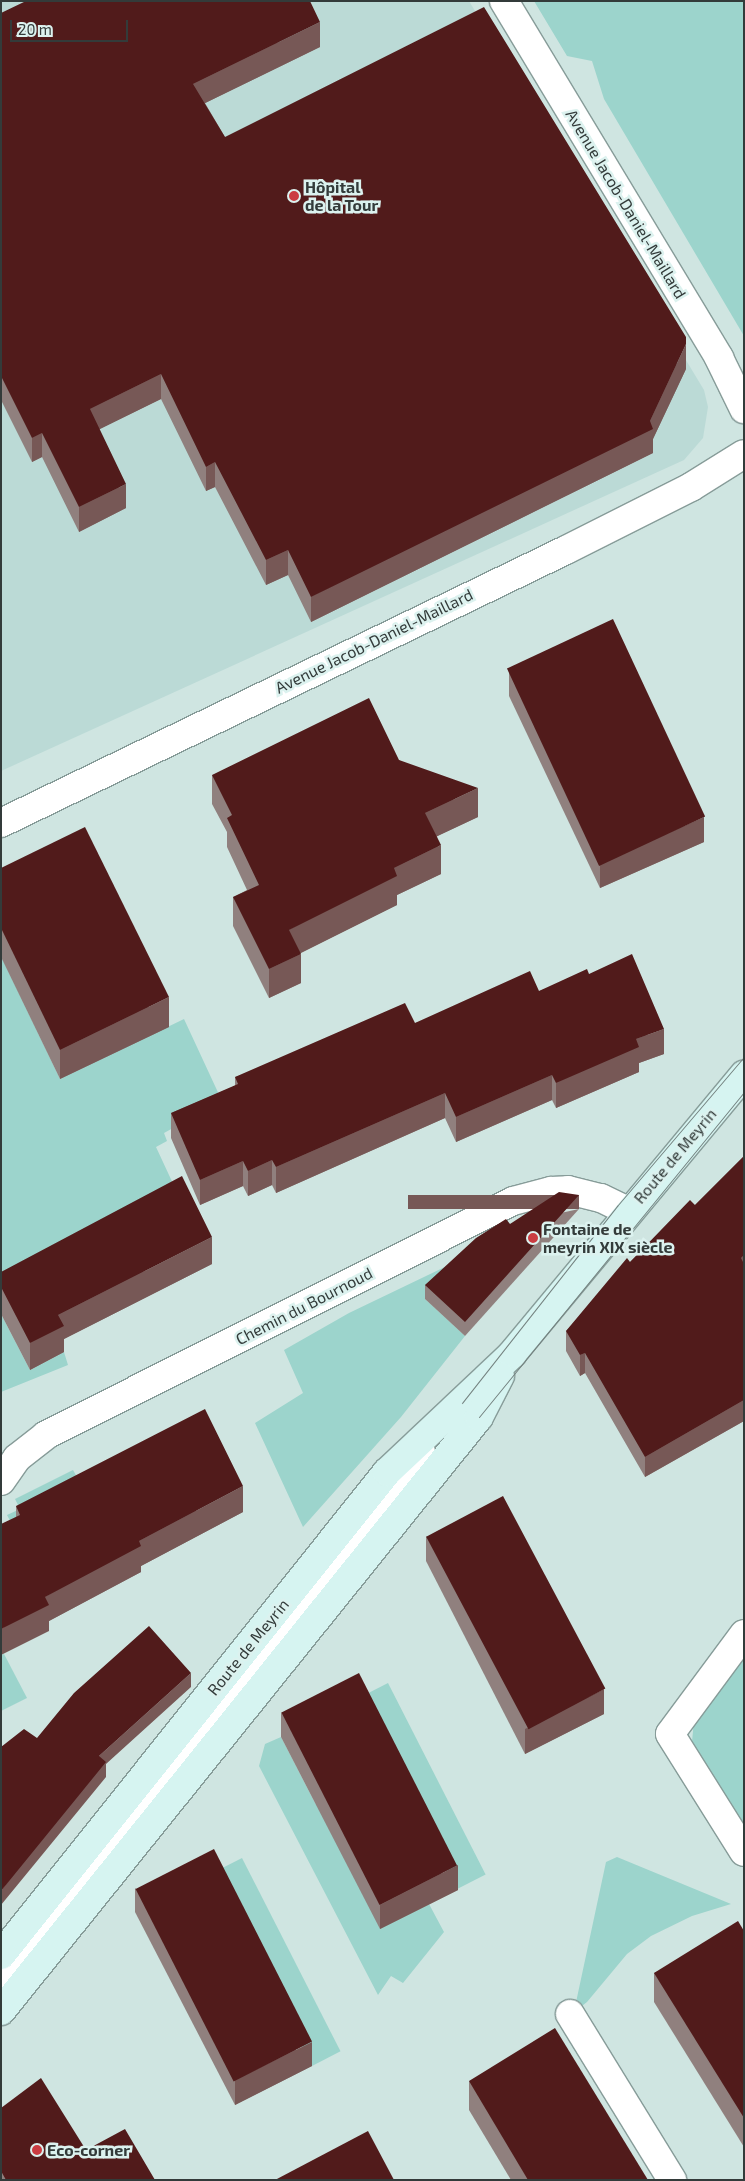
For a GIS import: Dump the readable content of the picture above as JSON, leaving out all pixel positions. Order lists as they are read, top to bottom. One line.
{"streets":{"street":["Avenue Jacob-Daniel-Maillard","Route de Meyrin","Chemin du Bournoud"]},"crossings":[["Route de Meyrin","Chemin du Bournoud"]],"places":["Hôpital de la Tour","Fontaine de meyrin XIX siècle","Eco-corner"],"scale_bar":"20 m"}
